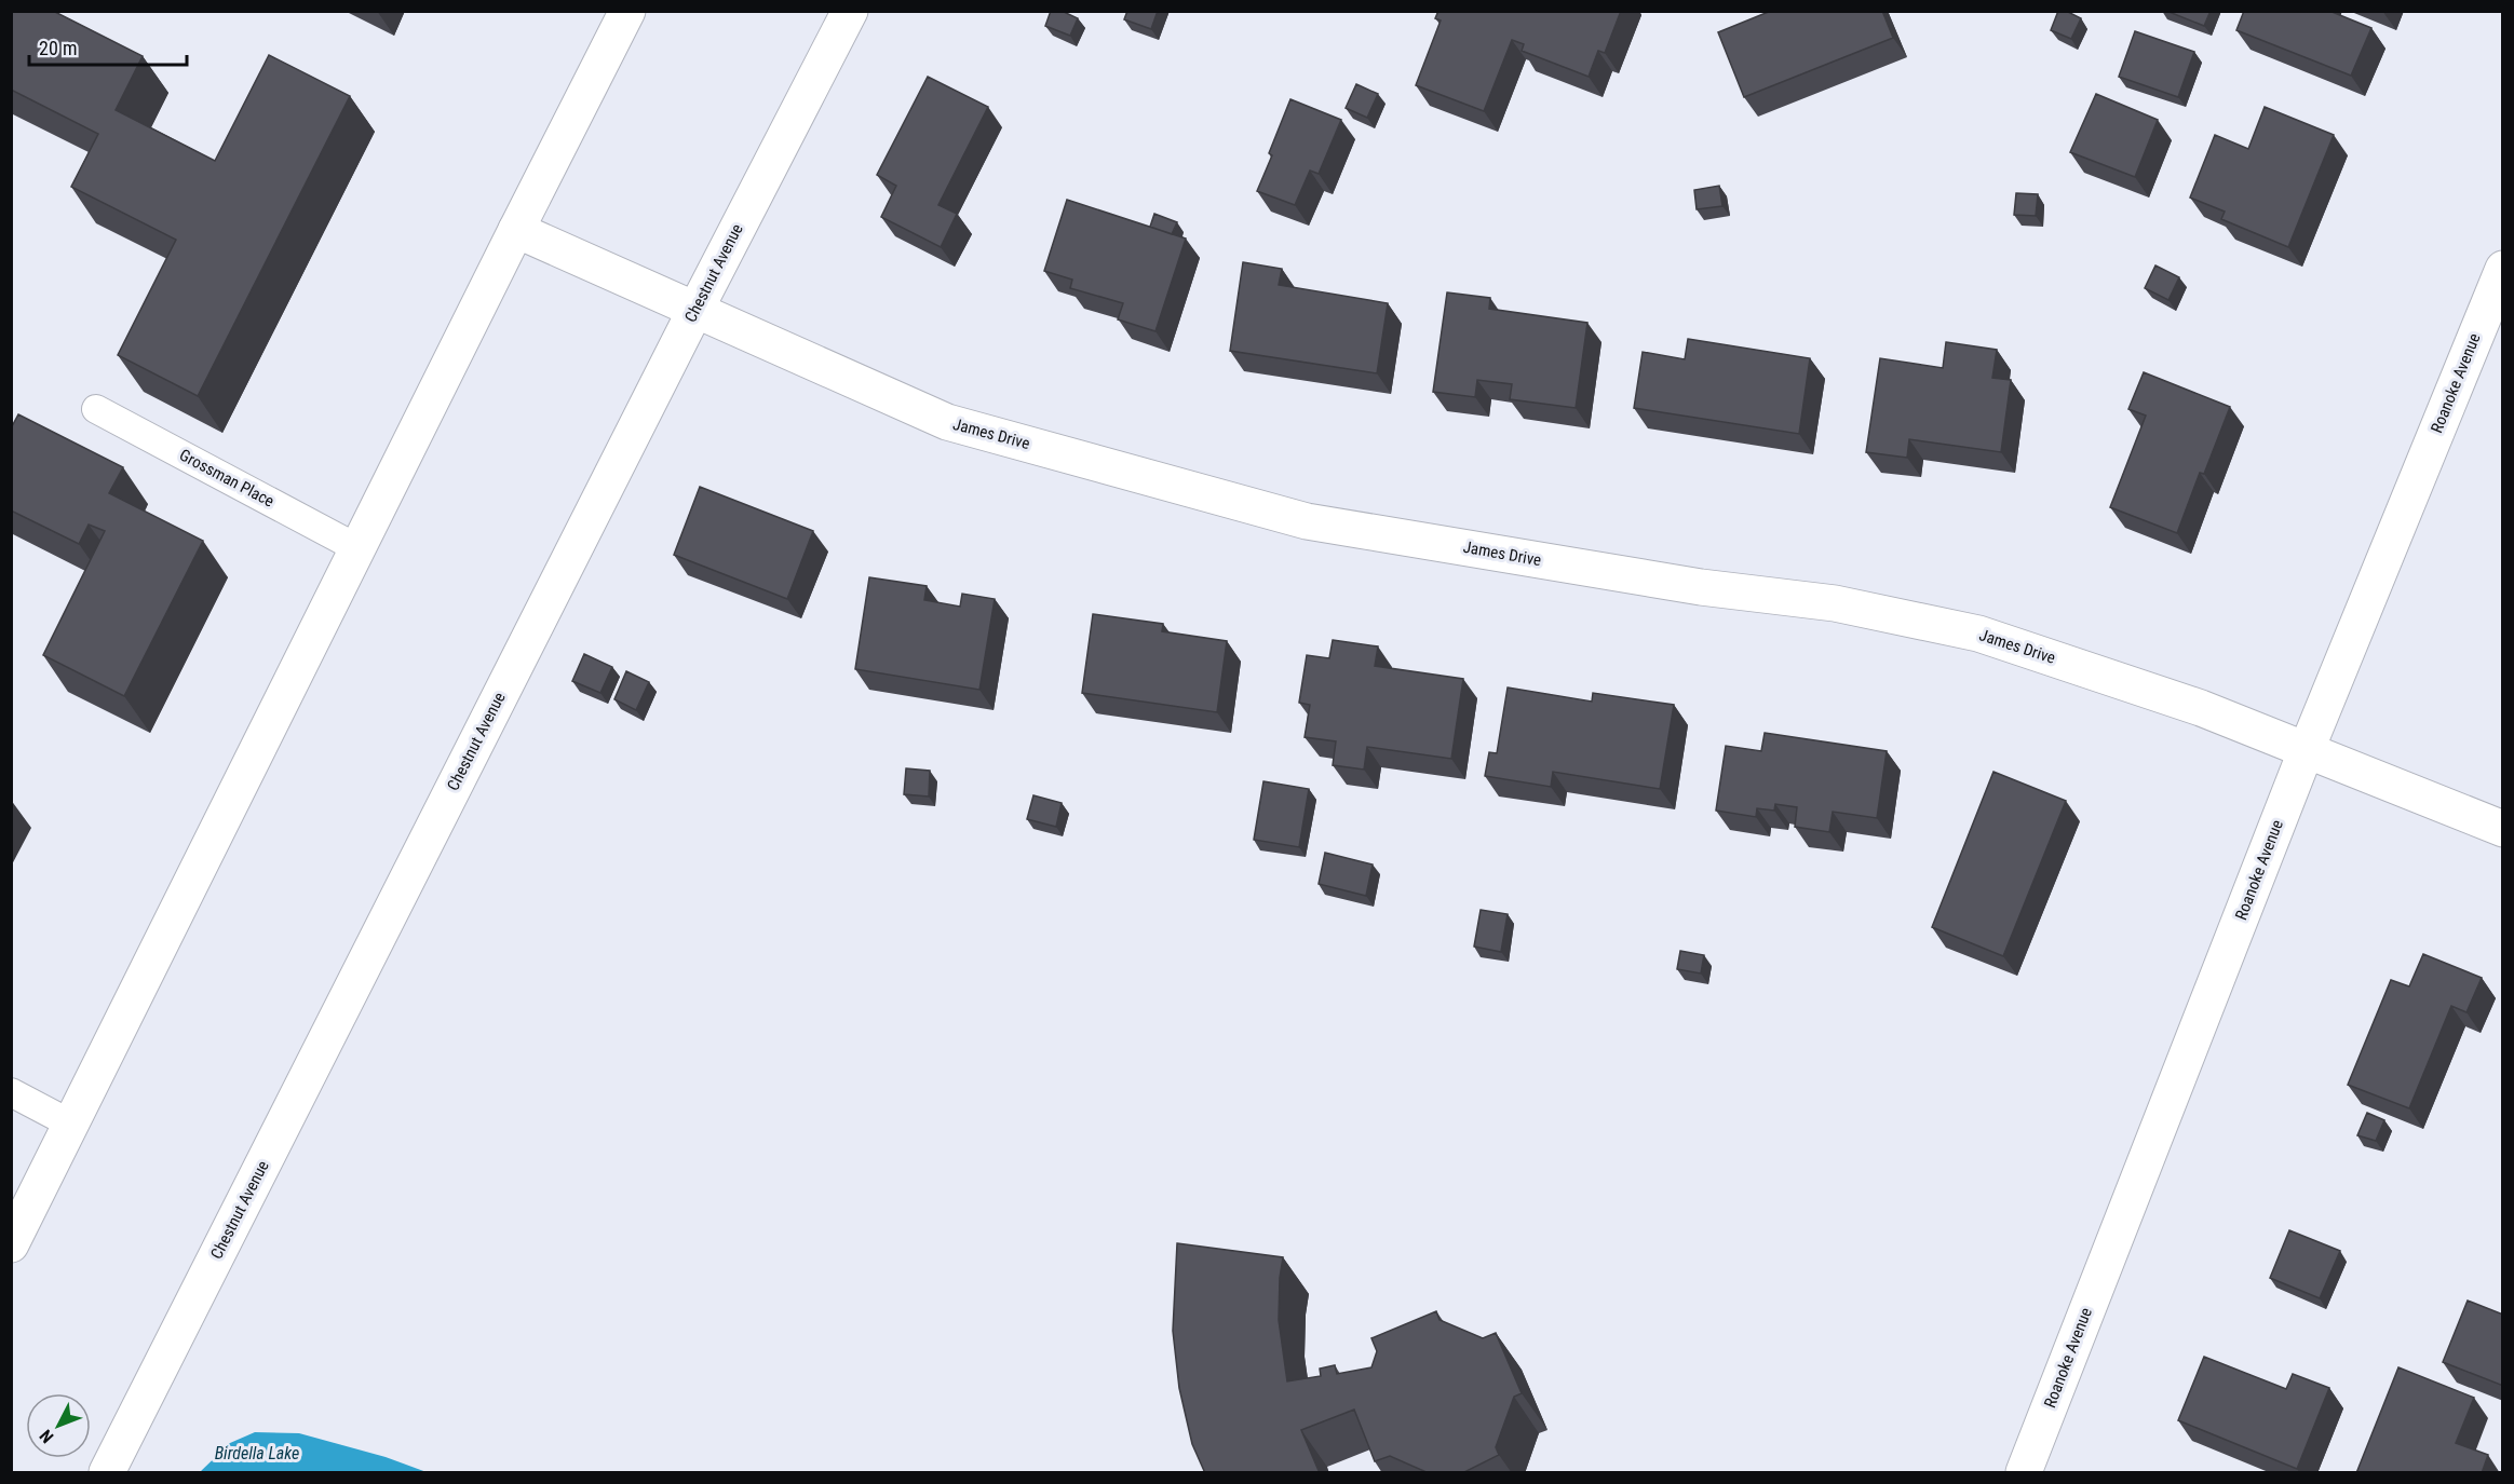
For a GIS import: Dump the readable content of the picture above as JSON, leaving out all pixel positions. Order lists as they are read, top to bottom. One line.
{"streets":{"street":["Chestnut Avenue","Roanoke Avenue","James Drive"],"lane":["Grossman Place"]},"crossings":[["Chestnut Avenue","James Drive"],["Roanoke Avenue","James Drive"]],"water":["Birdella Lake"],"scale_bar":"20 m","north":"bottom left"}
